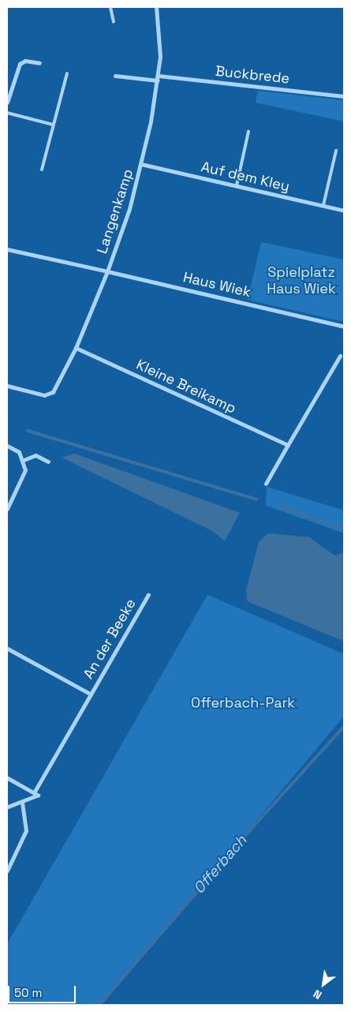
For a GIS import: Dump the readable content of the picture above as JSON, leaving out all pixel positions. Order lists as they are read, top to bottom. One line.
{"streets":{"street":["Buckbrede","Auf dem Kley","Langenkamp","Haus Wiek","Kleine Breikamp","An der Beeke"]},"crossings":[["Buckbrede","Langenkamp"],["Auf dem Kley","Langenkamp"],["Langenkamp","Haus Wiek"]],"water":["Offerbach"],"parks":["Spielplatz Haus Wiek","Offerbach-Park"],"scale_bar":"50 m","north":"bottom left"}
